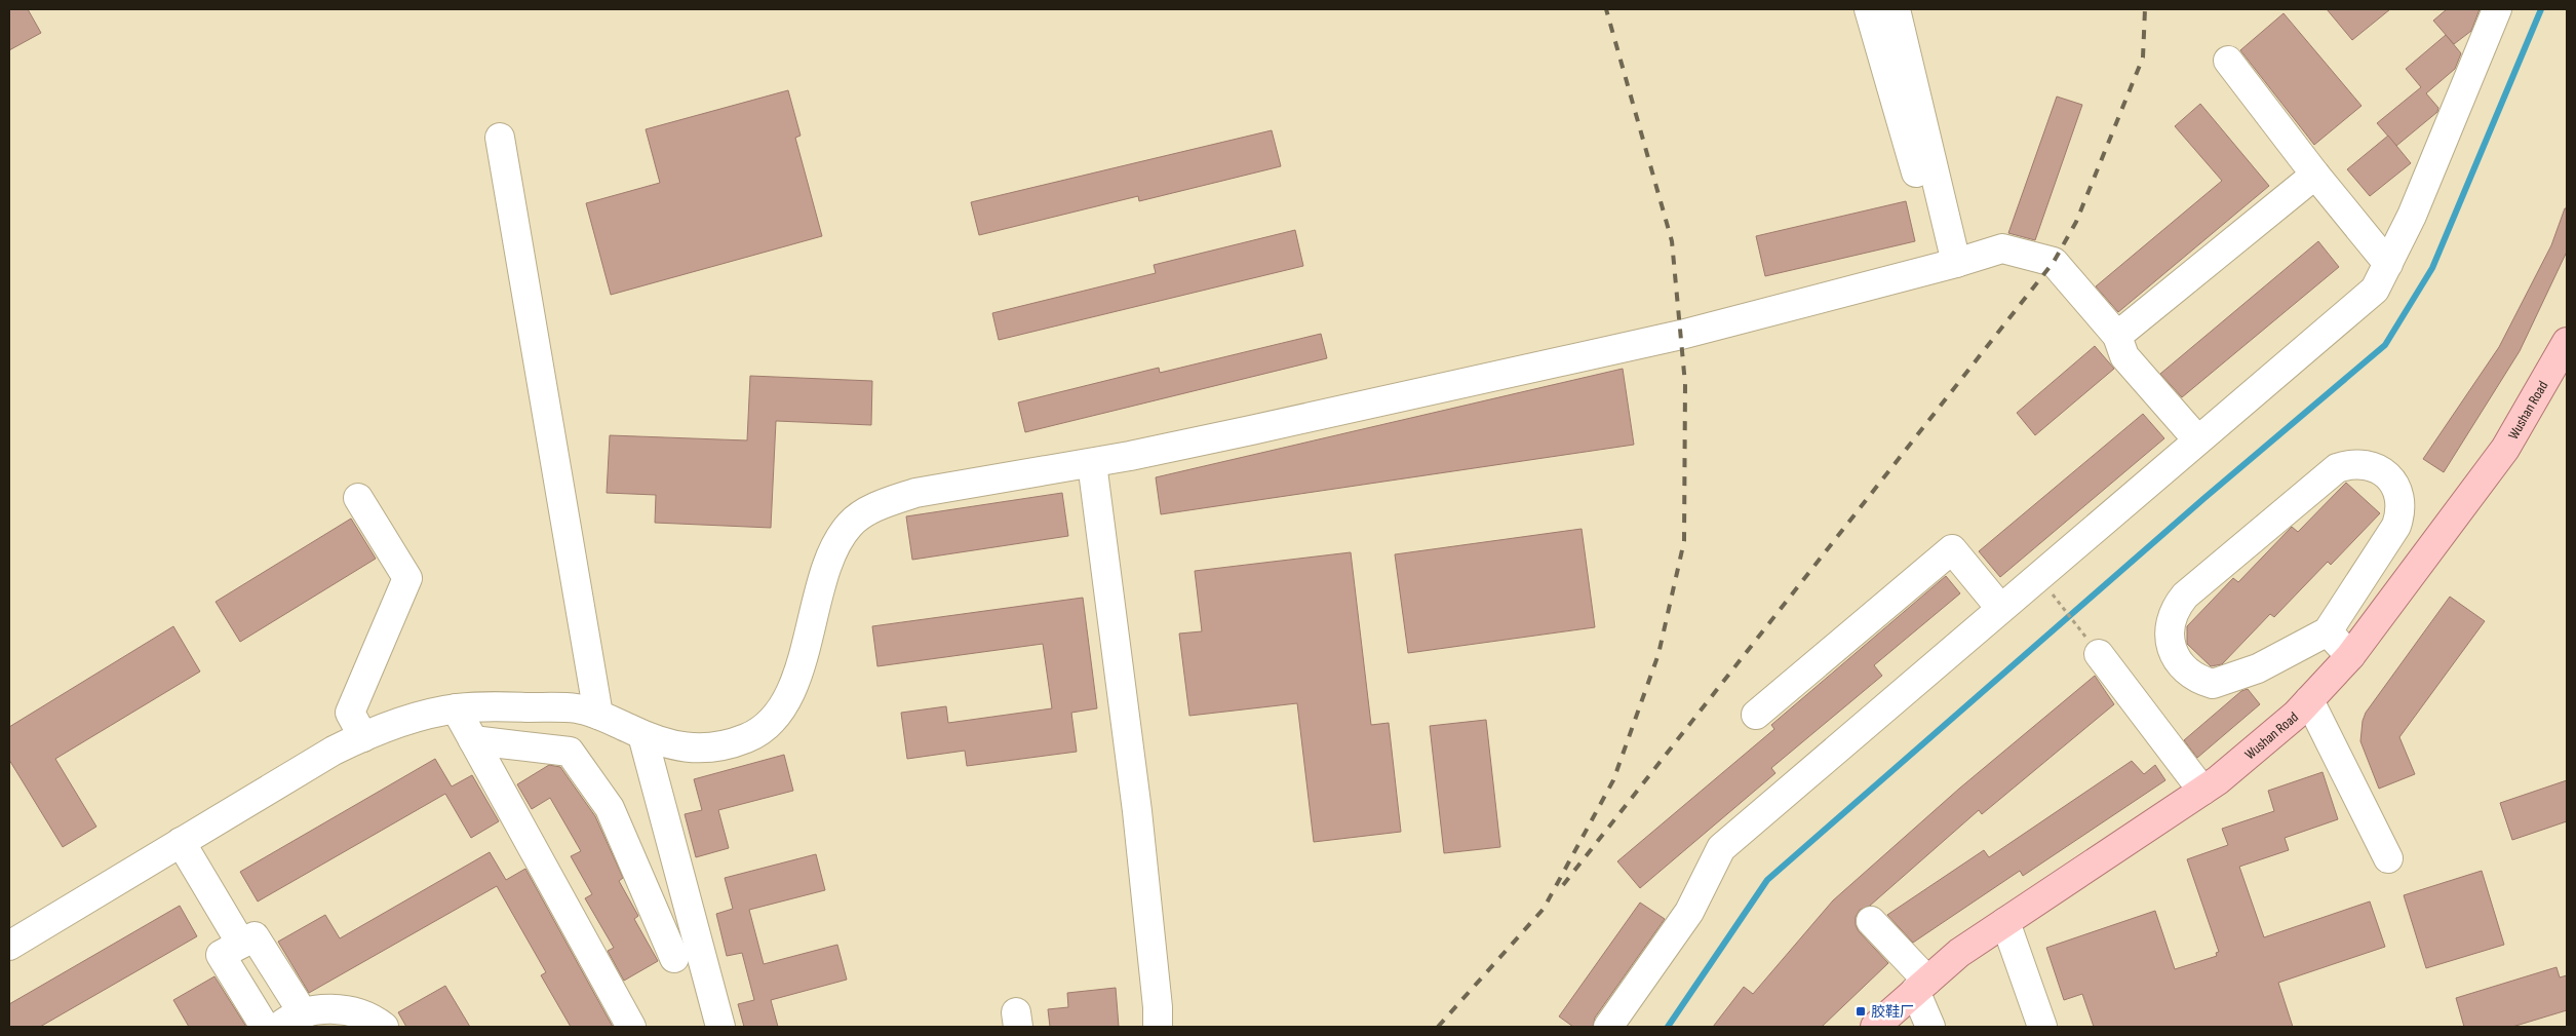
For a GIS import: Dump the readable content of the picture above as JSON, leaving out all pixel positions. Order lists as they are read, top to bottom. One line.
{"streets":{"main road":["Wushan Road"]},"places":{"transit":["胶鞋厂"]}}
